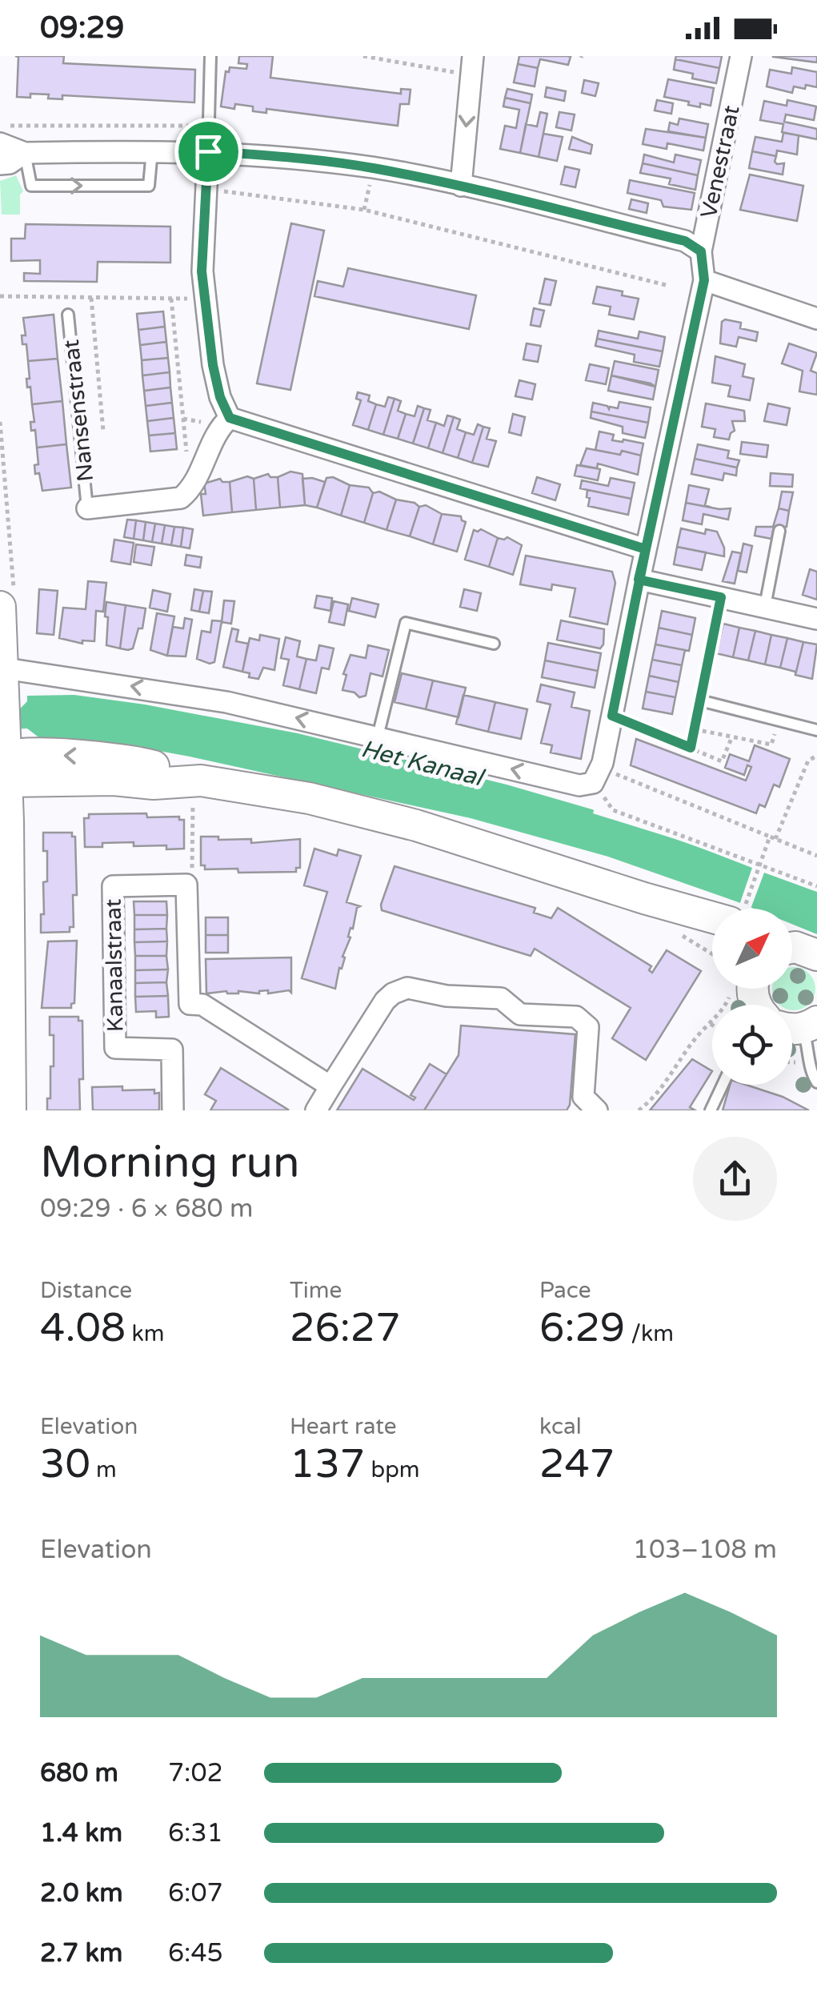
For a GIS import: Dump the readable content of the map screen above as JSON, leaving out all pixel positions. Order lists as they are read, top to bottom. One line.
{"streets":{"street":["Venestraat","Nansenstraat","Kanaalstraat"]},"water":["Het Kanaal"],"north":"top right","page":{"status":"09:29","heading":["Morning run","09:29 · 6 × 680 m"],"stats":[["Distance","4.08 km"],["Time","26:27"],["Pace","6:29 /km"],["Elevation","30 m"],["Heart rate","137 bpm"],["kcal","247"]],"chart":["Elevation","103–108 m"],"list":[{"name":"680 m","note":"7:02"},{"name":"1.4 km","note":"6:31"},{"name":"2.0 km","note":"6:07"},{"name":"2.7 km","note":"6:45"}]}}
